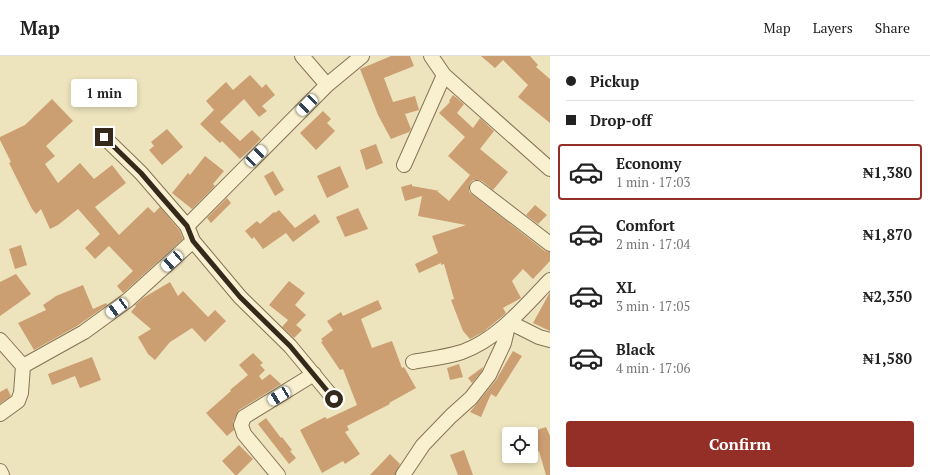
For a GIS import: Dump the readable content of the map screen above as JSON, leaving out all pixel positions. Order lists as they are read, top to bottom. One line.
{"page":{"header":"Map","nav":["Map","Layers","Share"],"banner":["Pickup","Drop-off"],"bubble":"1 min","list":[{"name":"Economy","note":"1 min · 17:03","value":"₦1,380"},{"name":"Comfort","note":"2 min · 17:04","value":"₦1,870"},{"name":"XL","note":"3 min · 17:05","value":"₦2,350"},{"name":"Black","note":"4 min · 17:06","value":"₦1,580"}],"buttons":"Confirm"}}
